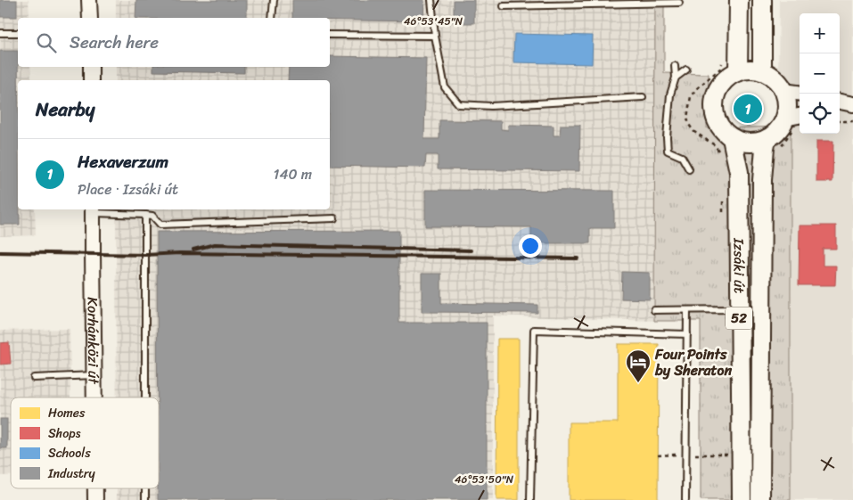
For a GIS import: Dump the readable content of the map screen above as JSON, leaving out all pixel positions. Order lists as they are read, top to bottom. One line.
{"streets":{"main road":["Izsáki út","52"],"street":["Korhánközi út"]},"places":{"hotel":["Four Points by Sheraton"]},"legend":["Homes","Shops","Schools","Industry"],"page":{"map_buttons":["+","−"],"search":"Search here","heading":"Nearby","pins":"1","list":[{"mark":"1","name":"Hexaverzum","note":"Place · Izsáki út","value":"140 m"}]},"coordinates":["46°53'45\"N","46°53'50\"N"]}
